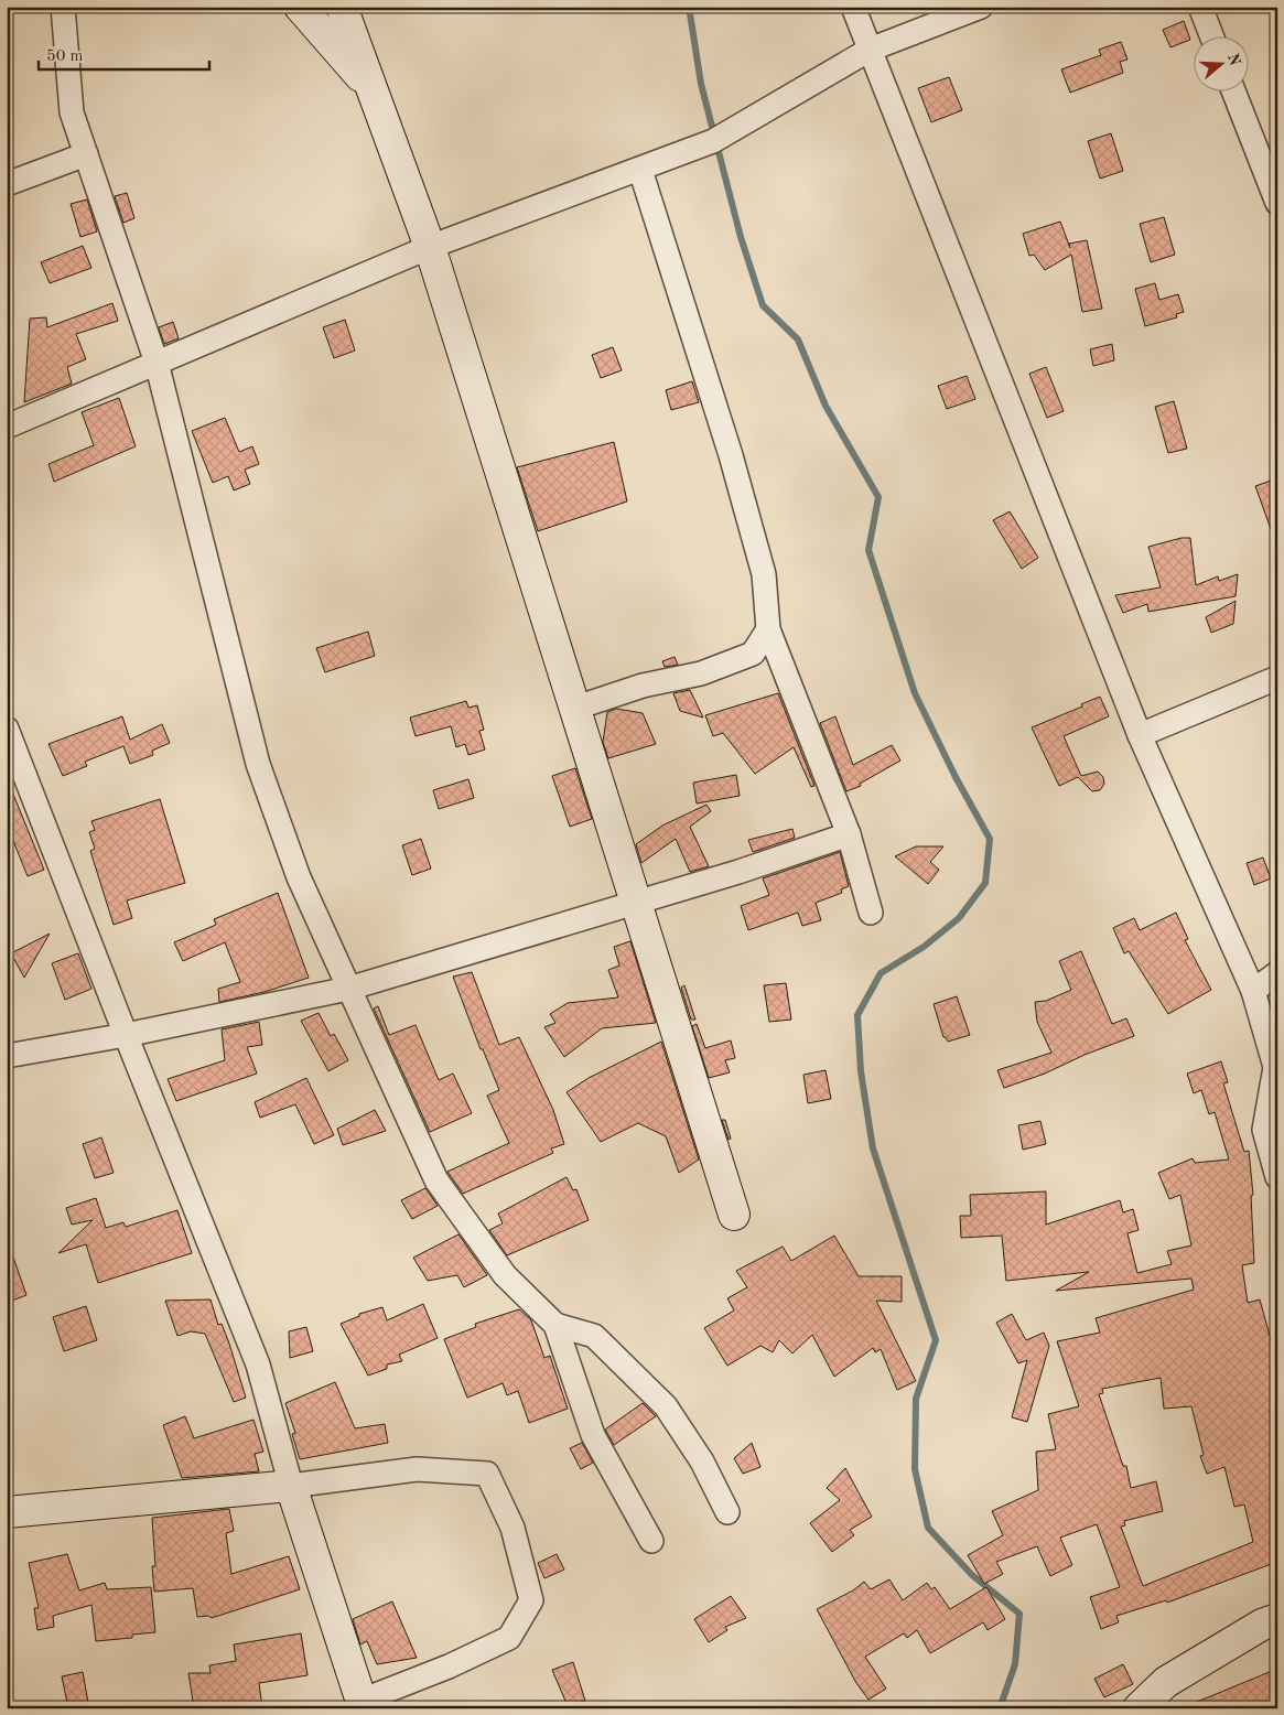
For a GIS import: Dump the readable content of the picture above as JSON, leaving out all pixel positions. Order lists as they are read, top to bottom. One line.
{"scale_bar":"50 m","north":"right"}
